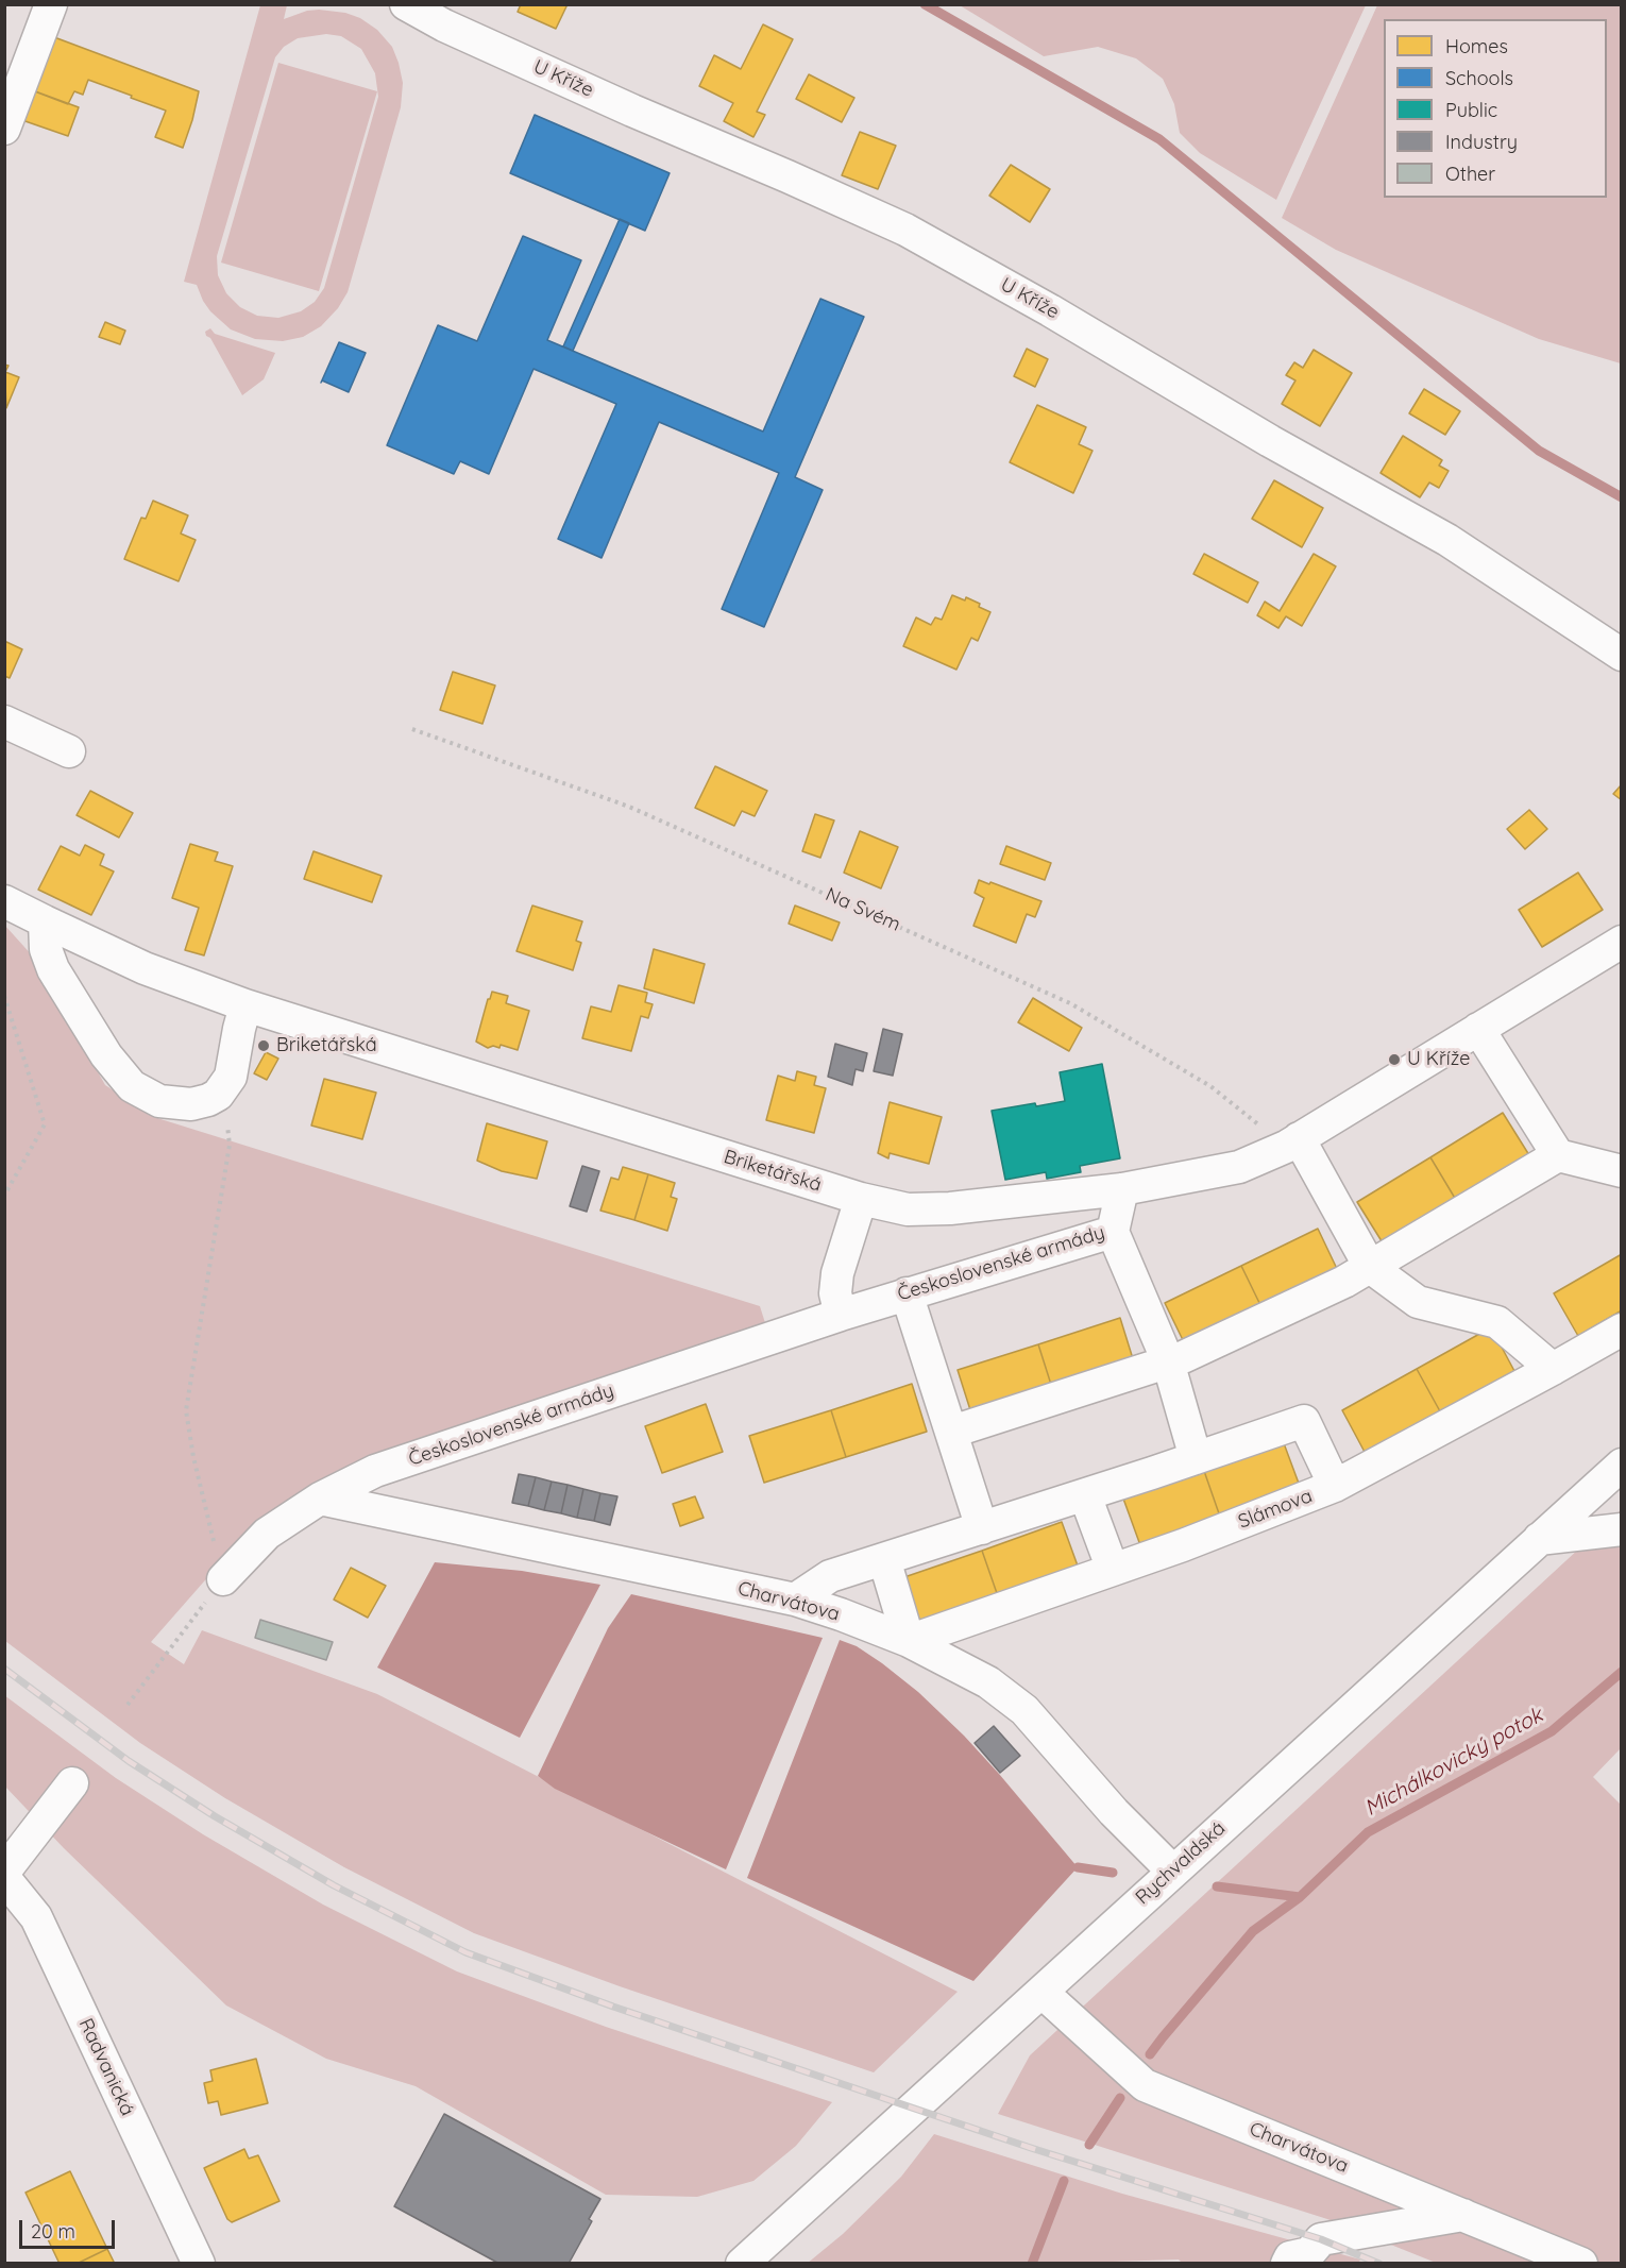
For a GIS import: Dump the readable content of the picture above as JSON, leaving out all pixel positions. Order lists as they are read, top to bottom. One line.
{"streets":{"street":["U Kříže","Briketářská","Československé armády","Slámova","Charvátova","Rychvaldská","Radvanická"],"path":["Na Svém"]},"crossings":[["Briketářská","Československé armády"],["Československé armády","Charvátova"],["Slámova","Charvátova"],["Charvátova","Rychvaldská"]],"water":["Michálkovický potok"],"places":["Briketářská","U Kříže"],"legend":["Homes","Schools","Public","Industry","Other"],"scale_bar":"20 m"}
